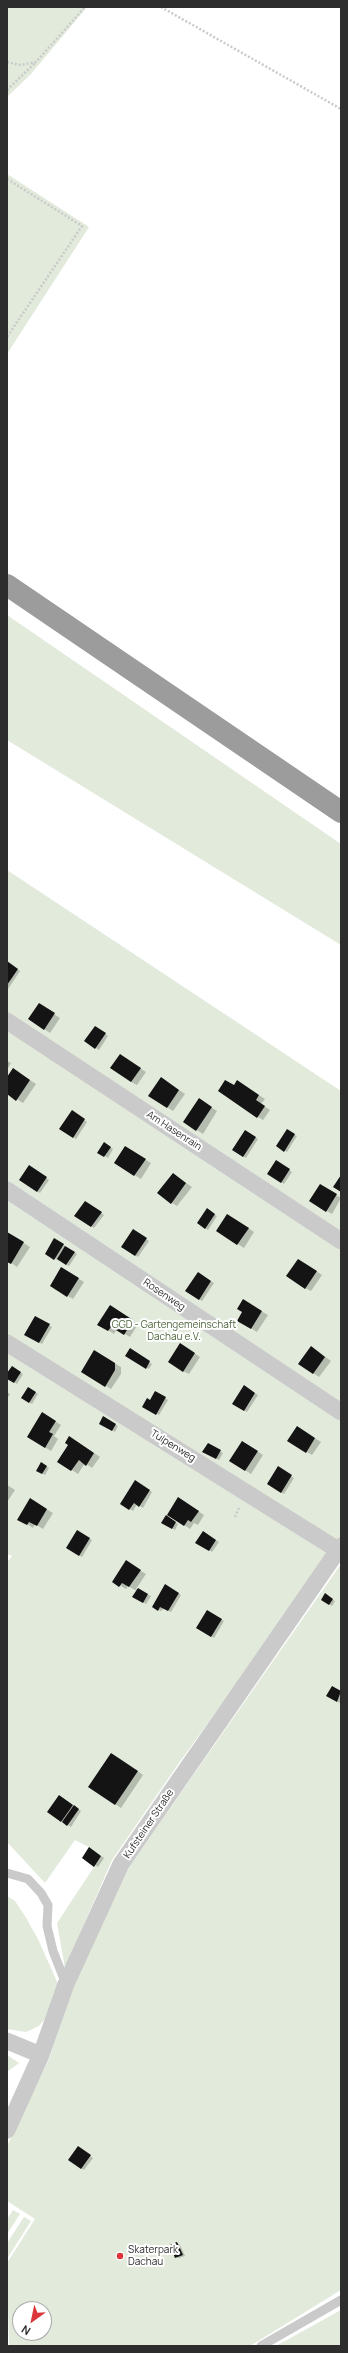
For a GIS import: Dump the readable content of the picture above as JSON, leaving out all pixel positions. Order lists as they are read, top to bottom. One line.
{"streets":{"street":["Am Hasenrain","Rosenweg","Tulpenweg","Kufsteiner Straße"]},"crossings":[["Tulpenweg","Kufsteiner Straße"]],"parks":["GGD - Gartengemeinschaft Dachau e.V."],"places":["Skaterpark Dachau"],"north":"bottom left"}
